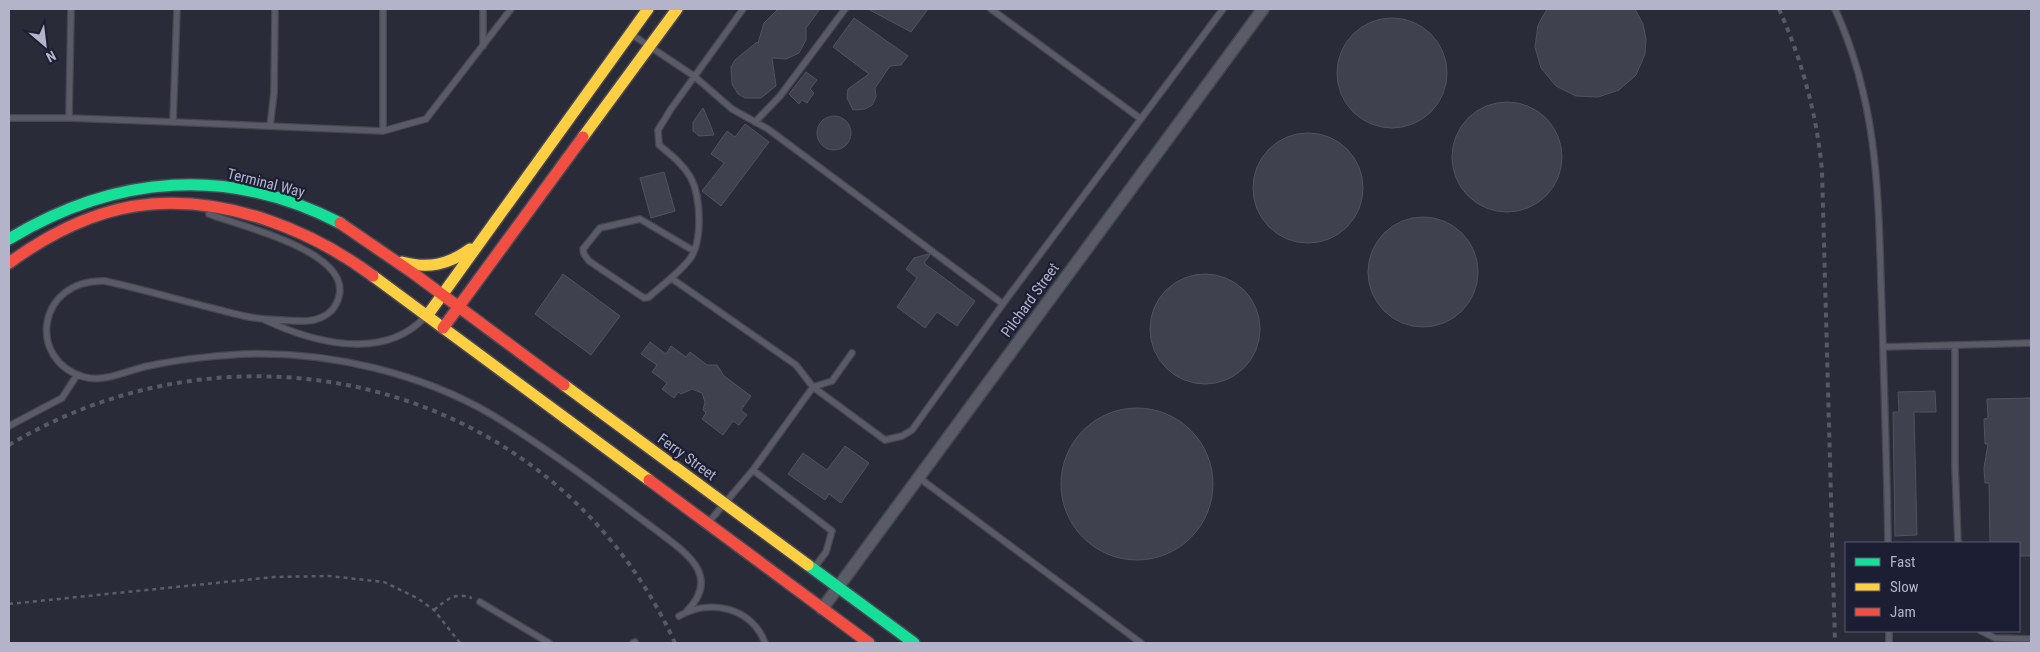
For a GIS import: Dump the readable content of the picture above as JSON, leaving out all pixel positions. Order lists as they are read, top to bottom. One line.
{"streets":{"main road":["Terminal Way","Ferry Street"],"street":["Pilchard Street"]},"crossings":[["Terminal Way","Ferry Street"],["Pilchard Street","Ferry Street"]],"legend":["Fast","Slow","Jam"],"north":"bottom right"}
